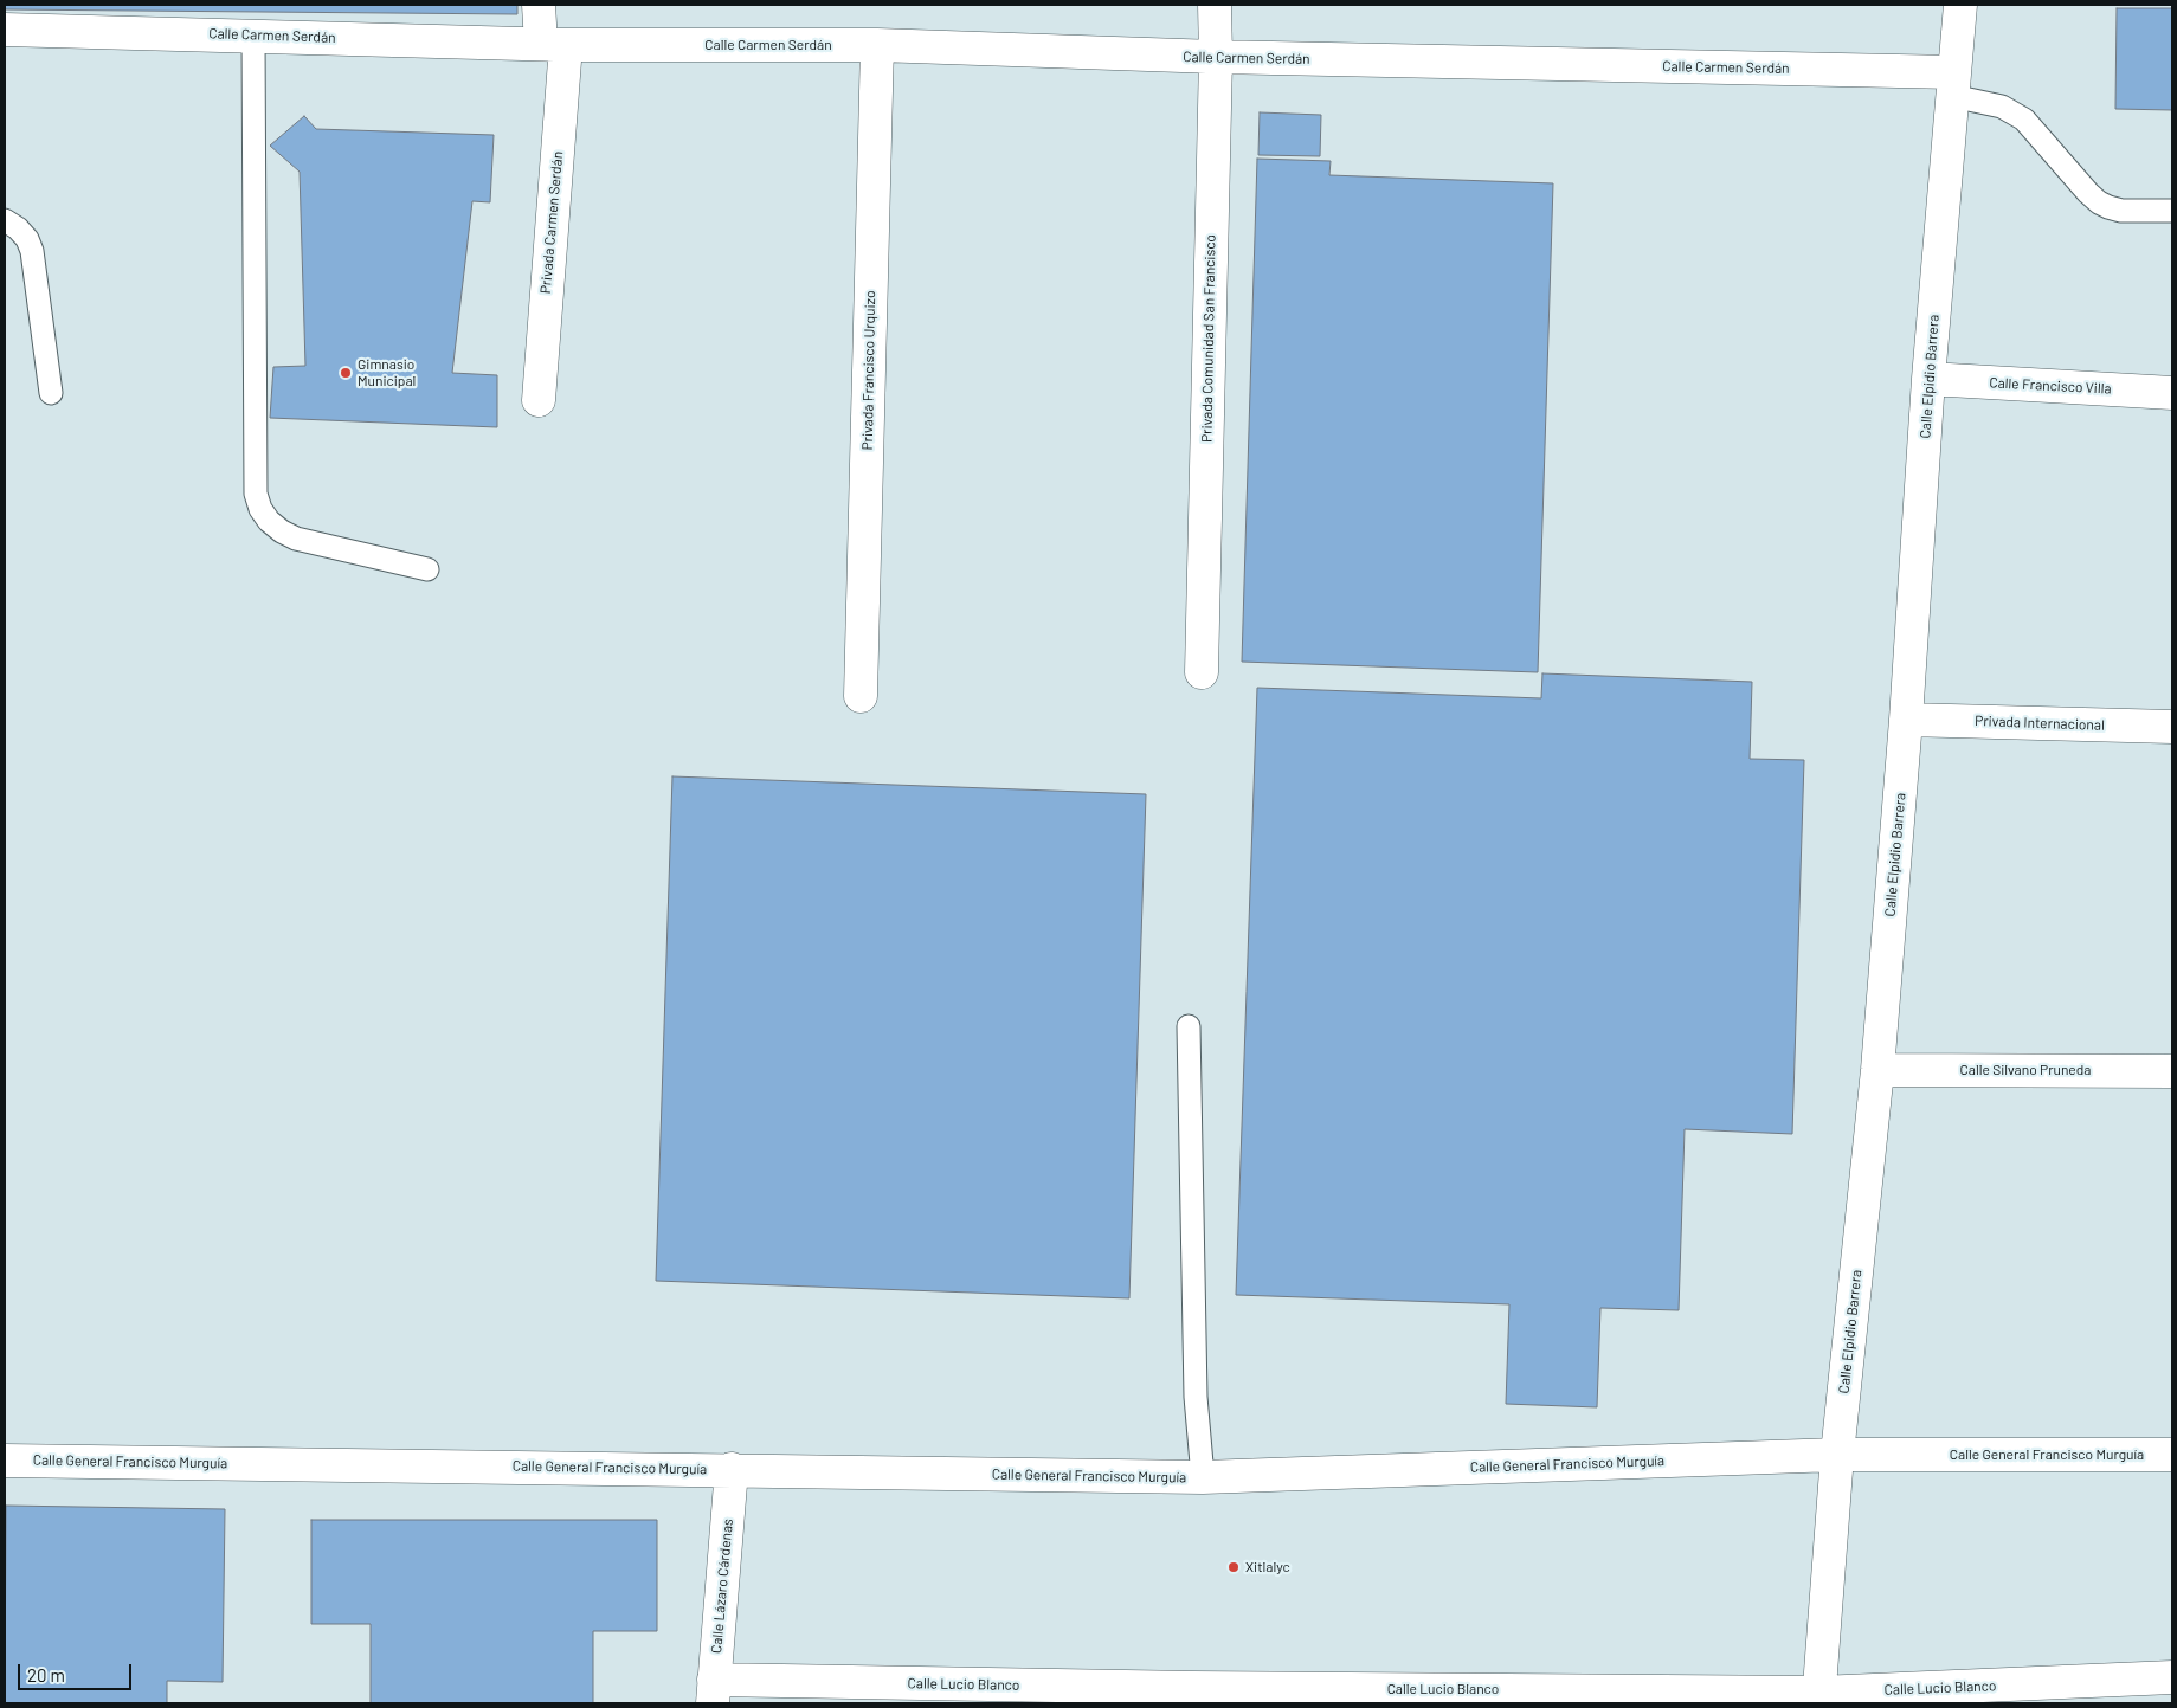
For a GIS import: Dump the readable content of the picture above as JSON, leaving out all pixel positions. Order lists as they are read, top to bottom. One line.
{"streets":{"street":["Calle Carmen Serdán","Privada Carmen Serdán","Privada Comunidad San Francisco","Privada Francisco Urquizo","Calle Elpidio Barrera","Calle Francisco Villa","Privada Internacional","Calle Silvano Pruneda","Calle General Francisco Murguía","Calle Lázaro Cárdenas","Calle Lucio Blanco"]},"crossings":[["Calle Carmen Serdán","Privada Carmen Serdán"],["Calle Carmen Serdán","Privada Comunidad San Francisco"],["Calle Carmen Serdán","Privada Francisco Urquizo"],["Calle Carmen Serdán","Calle Elpidio Barrera"],["Calle Elpidio Barrera","Calle Francisco Villa"],["Calle Elpidio Barrera","Privada Internacional"],["Calle Elpidio Barrera","Calle Silvano Pruneda"],["Calle Elpidio Barrera","Calle General Francisco Murguía"],["Calle Elpidio Barrera","Calle Lucio Blanco"],["Calle General Francisco Murguía","Calle Lázaro Cárdenas"],["Calle Lázaro Cárdenas","Calle Lucio Blanco"]],"places":["Gimnasio Municipal","Xitlalyc"],"scale_bar":"20 m"}
